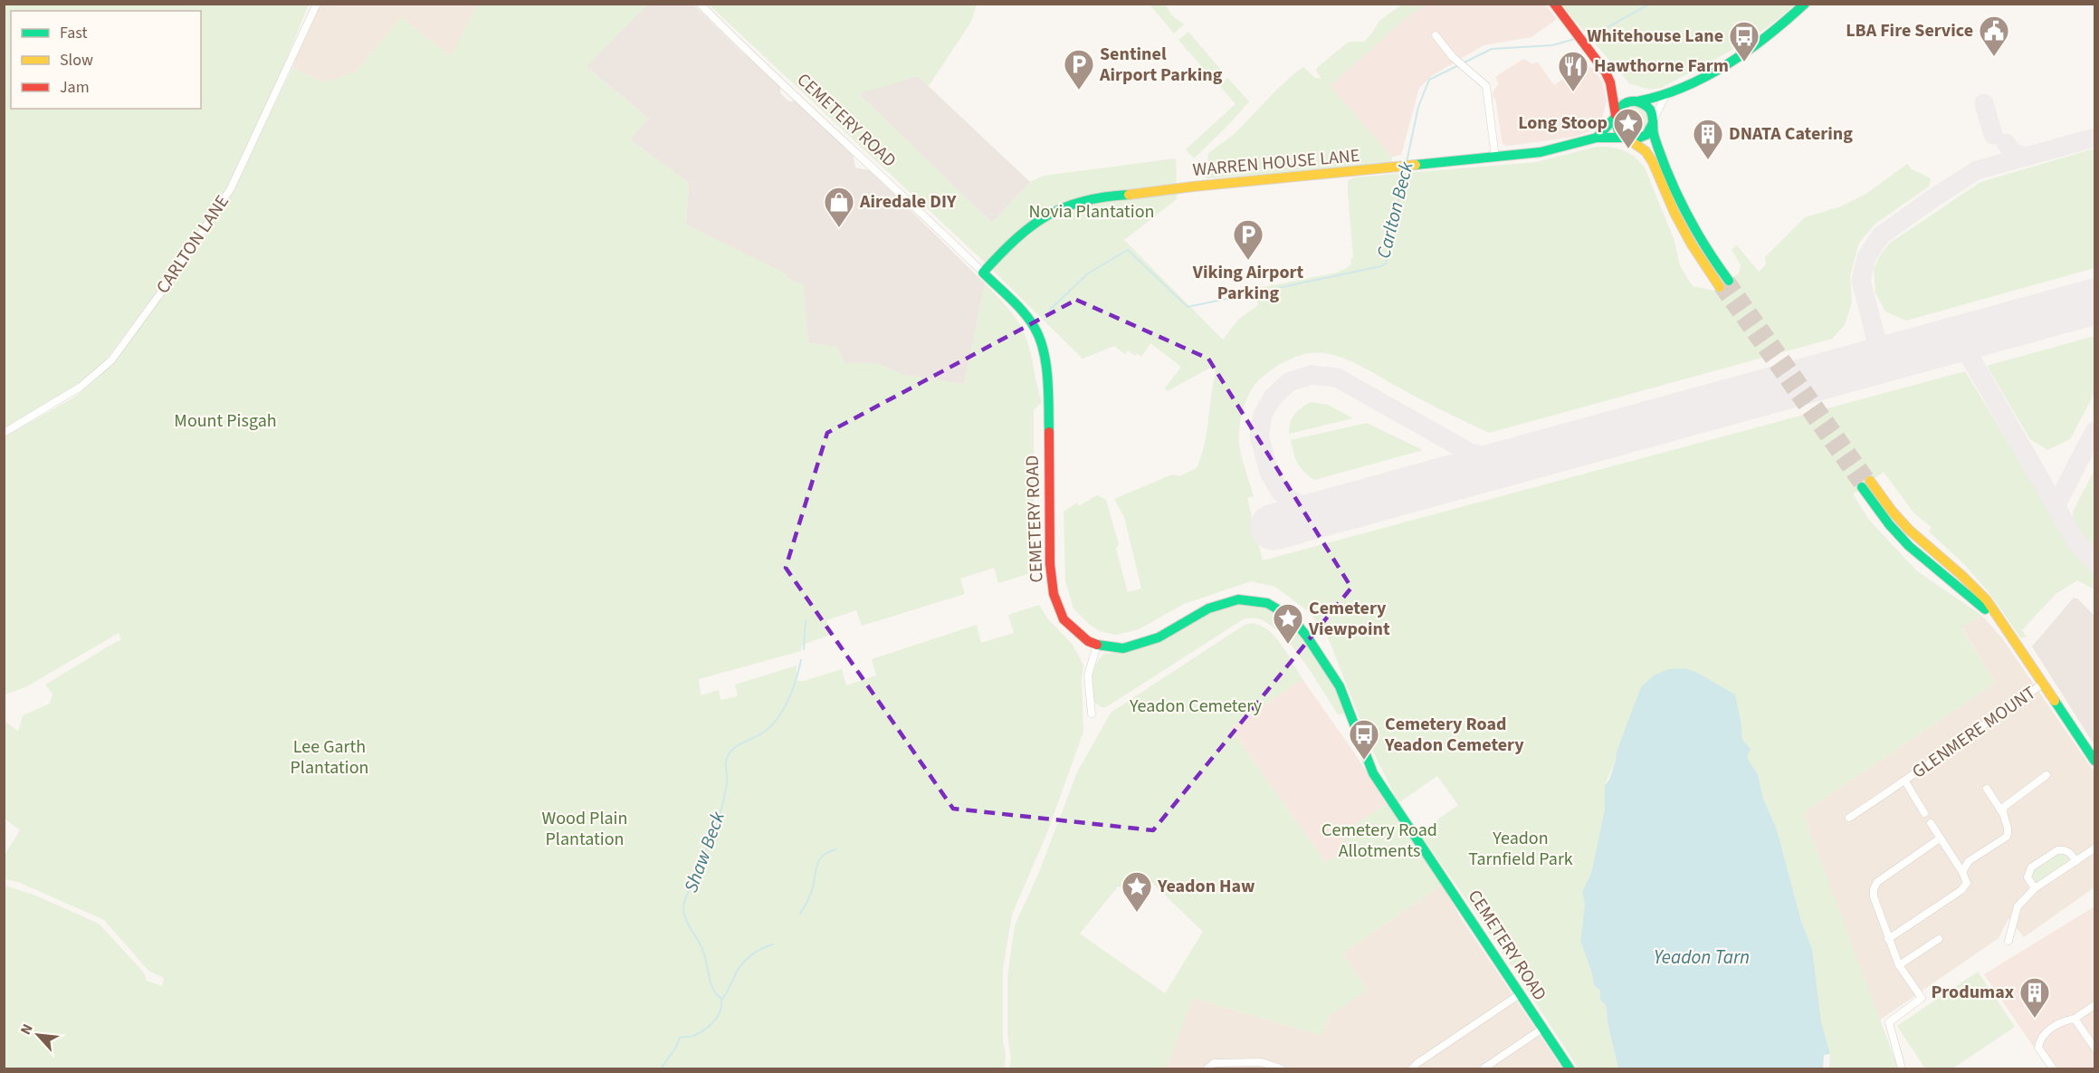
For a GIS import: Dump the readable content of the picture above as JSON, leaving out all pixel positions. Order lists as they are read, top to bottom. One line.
{"streets":{"main road":["CEMETERY ROAD","WARREN HOUSE LANE"],"street":["CARLTON LANE","GLENMERE MOUNT"]},"crossings":[["CEMETERY ROAD","WARREN HOUSE LANE"]],"water":["Carlton Beck","Shaw Beck","Yeadon Tarn"],"parks":["Novia Plantation","Mount Pisgah","Yeadon Cemetery","Lee Garth Plantation","Wood Plain Plantation","Cemetery Road Allotments","Yeadon Tarnfield Park"],"places":{"public building":["LBA Fire Service"],"bus stop":["Whitehouse Lane","Cemetery Road Yeadon Cemetery"],"parking":["Sentinel Airport Parking","Viking Airport Parking"],"restaurant":["Hawthorne Farm"],"place":["Long Stoop","Cemetery Viewpoint","Yeadon Haw"],"building":["DNATA Catering","Produmax"],"shop":["Airedale DIY"]},"legend":["Fast","Slow","Jam"],"north":"top left"}
